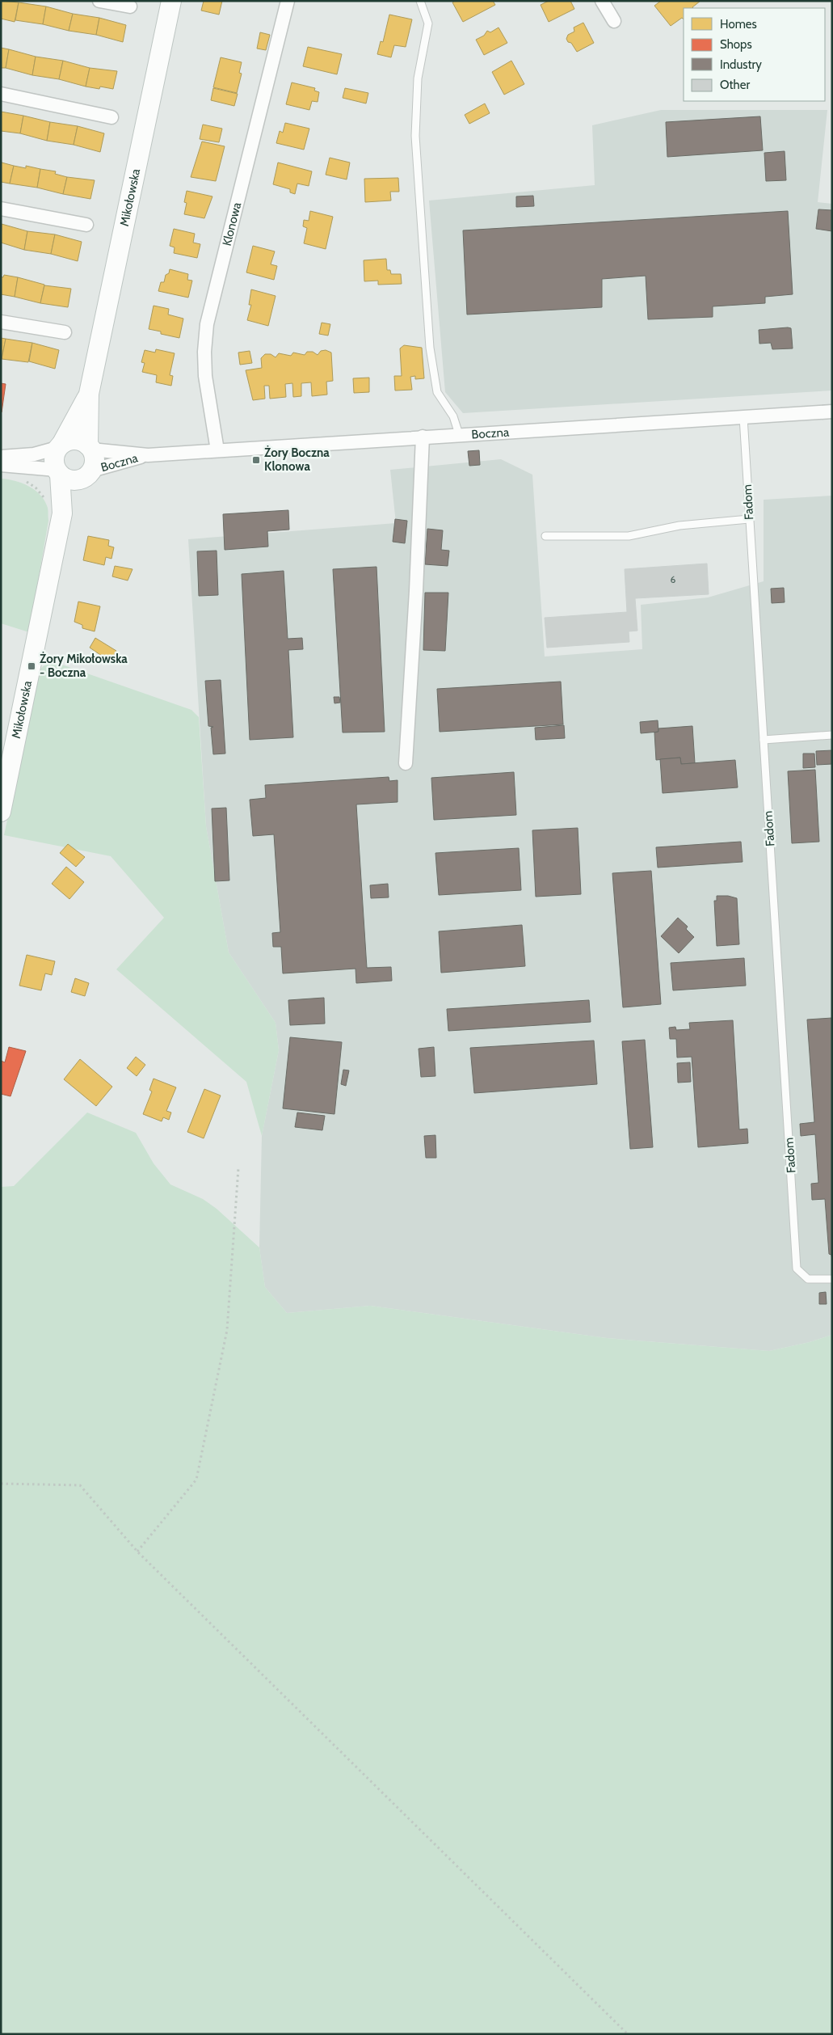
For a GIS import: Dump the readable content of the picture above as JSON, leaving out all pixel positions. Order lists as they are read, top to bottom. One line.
{"streets":{"street":["Mikołowska","Klonowa","Boczna"],"lane":["Fadom"]},"crossings":[["Mikołowska","Boczna"],["Klonowa","Boczna"],["Boczna","Fadom"]],"places":{"transit":["Żory Boczna Klonowa","Żory Mikołowska - Boczna"]},"house_numbers":["6"],"legend":["Homes","Shops","Industry","Other"]}
